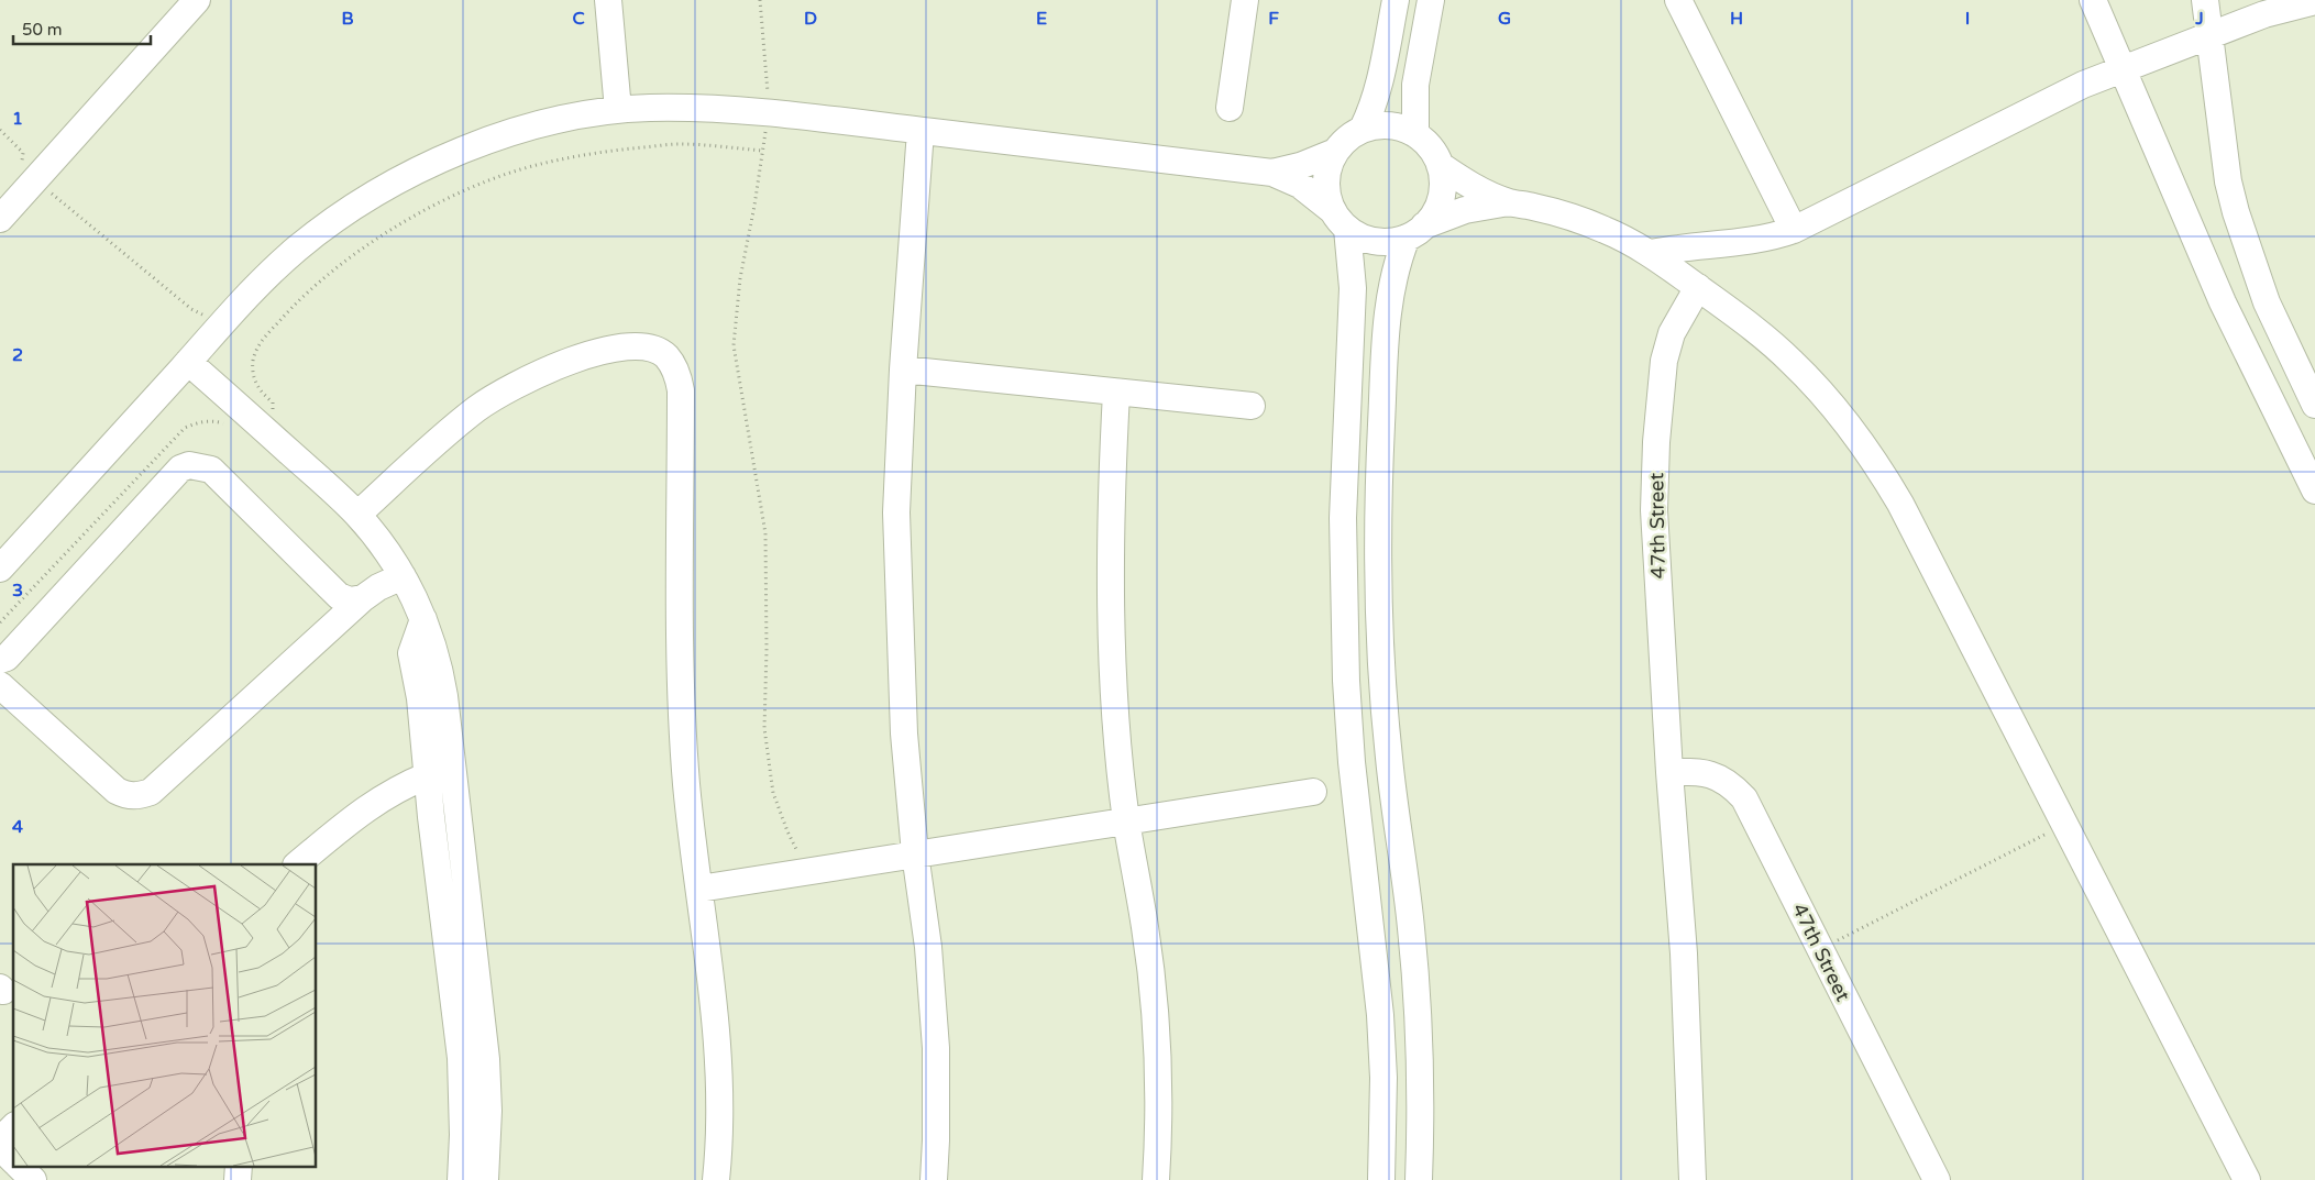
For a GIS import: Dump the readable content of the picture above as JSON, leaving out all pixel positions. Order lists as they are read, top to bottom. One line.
{"streets":{"street":["47th Street"]},"scale_bar":"50 m","grid":{"columns":["B","C","D","E","F","G","H","I","J"],"rows":["1","2","3","4"]}}
